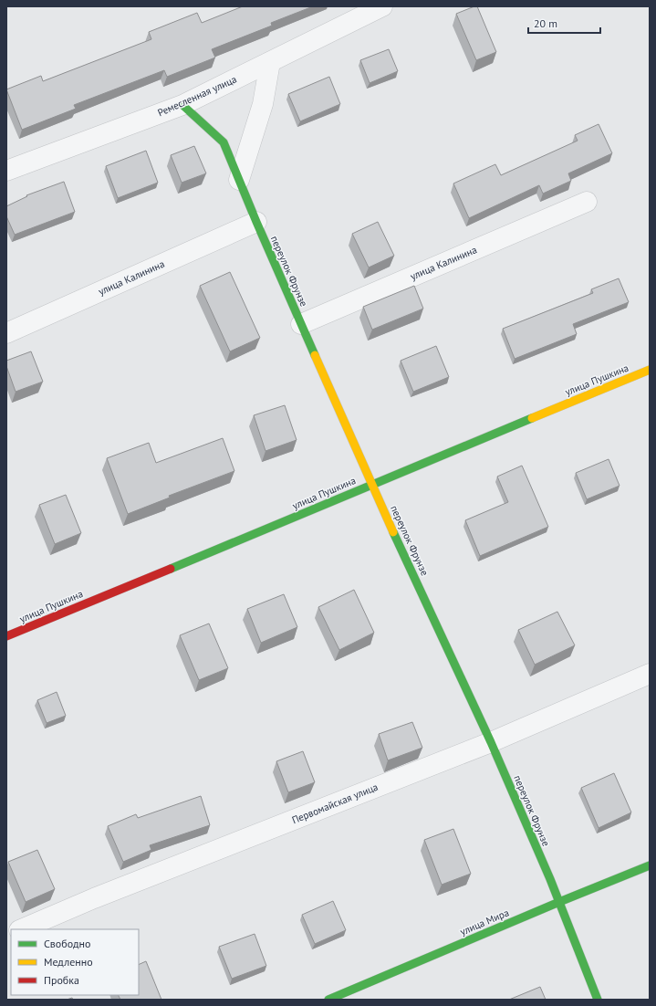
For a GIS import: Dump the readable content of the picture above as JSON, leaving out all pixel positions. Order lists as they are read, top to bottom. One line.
{"streets":{"street":["Ремесленная улица","улица Калинина","переулок Фрунзе","улица Пушкина","Первомайская улица","улица Мира"]},"crossings":[["Ремесленная улица","переулок Фрунзе"],["улица Калинина","переулок Фрунзе"],["переулок Фрунзе","улица Пушкина"],["переулок Фрунзе","Первомайская улица"],["переулок Фрунзе","улица Мира"]],"legend":["Свободно","Медленно","Пробка"],"scale_bar":"20 m"}
